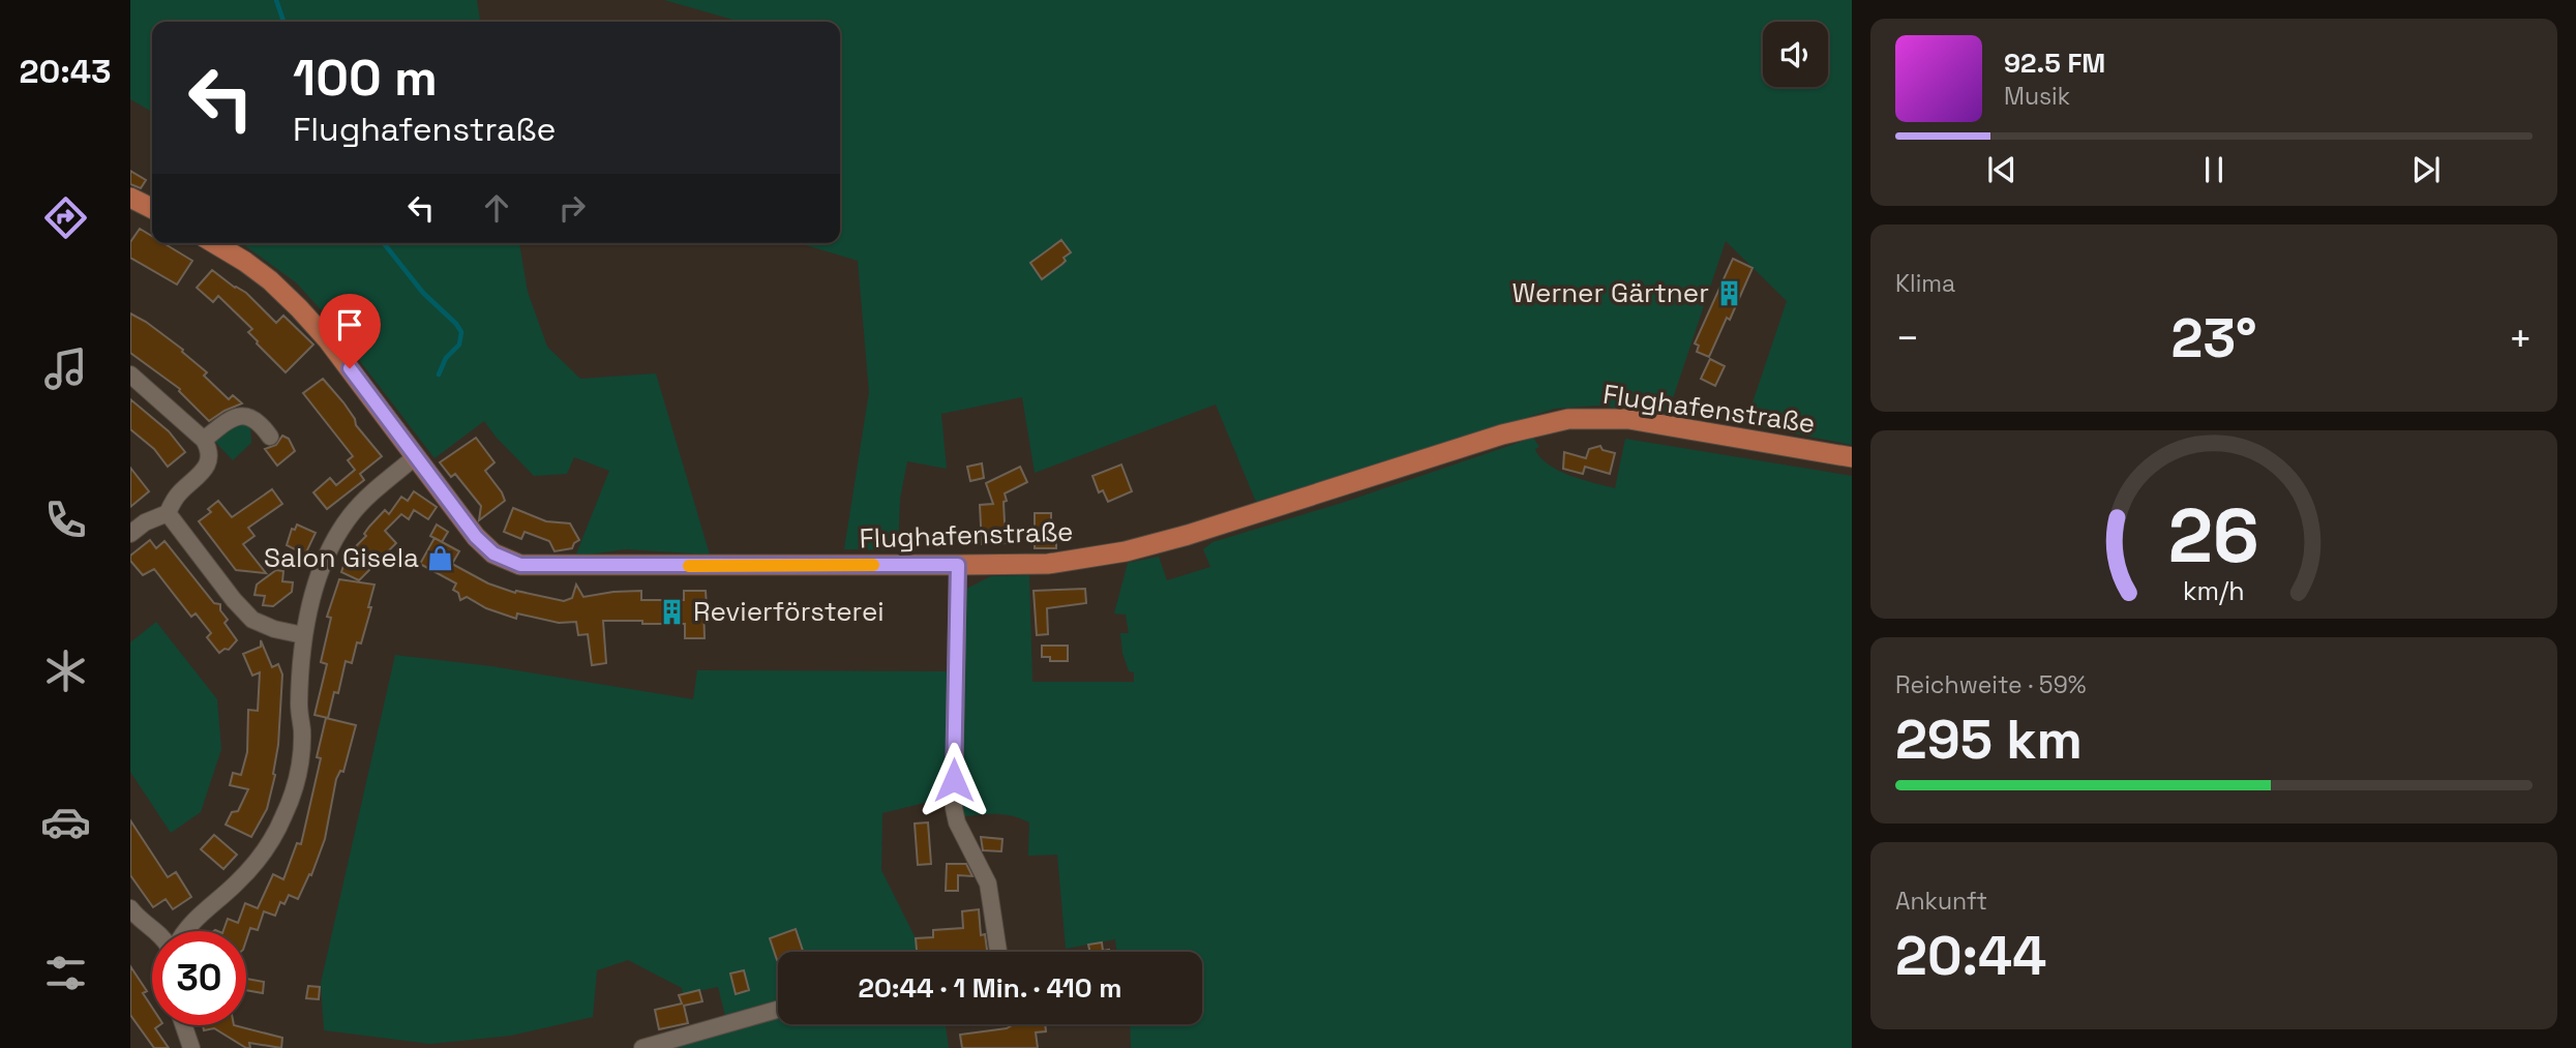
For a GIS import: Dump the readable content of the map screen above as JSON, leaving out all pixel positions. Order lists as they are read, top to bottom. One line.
{"streets":{"main road":["Flughafenstraße"]},"places":{"building":["Werner Gärtner","Revierförsterei"],"shop":["Salon Gisela"]},"page":{"tabs":"20:43","turn":["100 m","Flughafenstraße"],"song":["92.5 FM","Musik"],"tile":["Klima",["Reichweite · 59%","295 km"],["Ankunft","20:44"]],"heat":["−","23°","+"],"limit":"30","trip":"20:44 · 1 Min. · 410 m","gauge":["26","km/h"]}}
